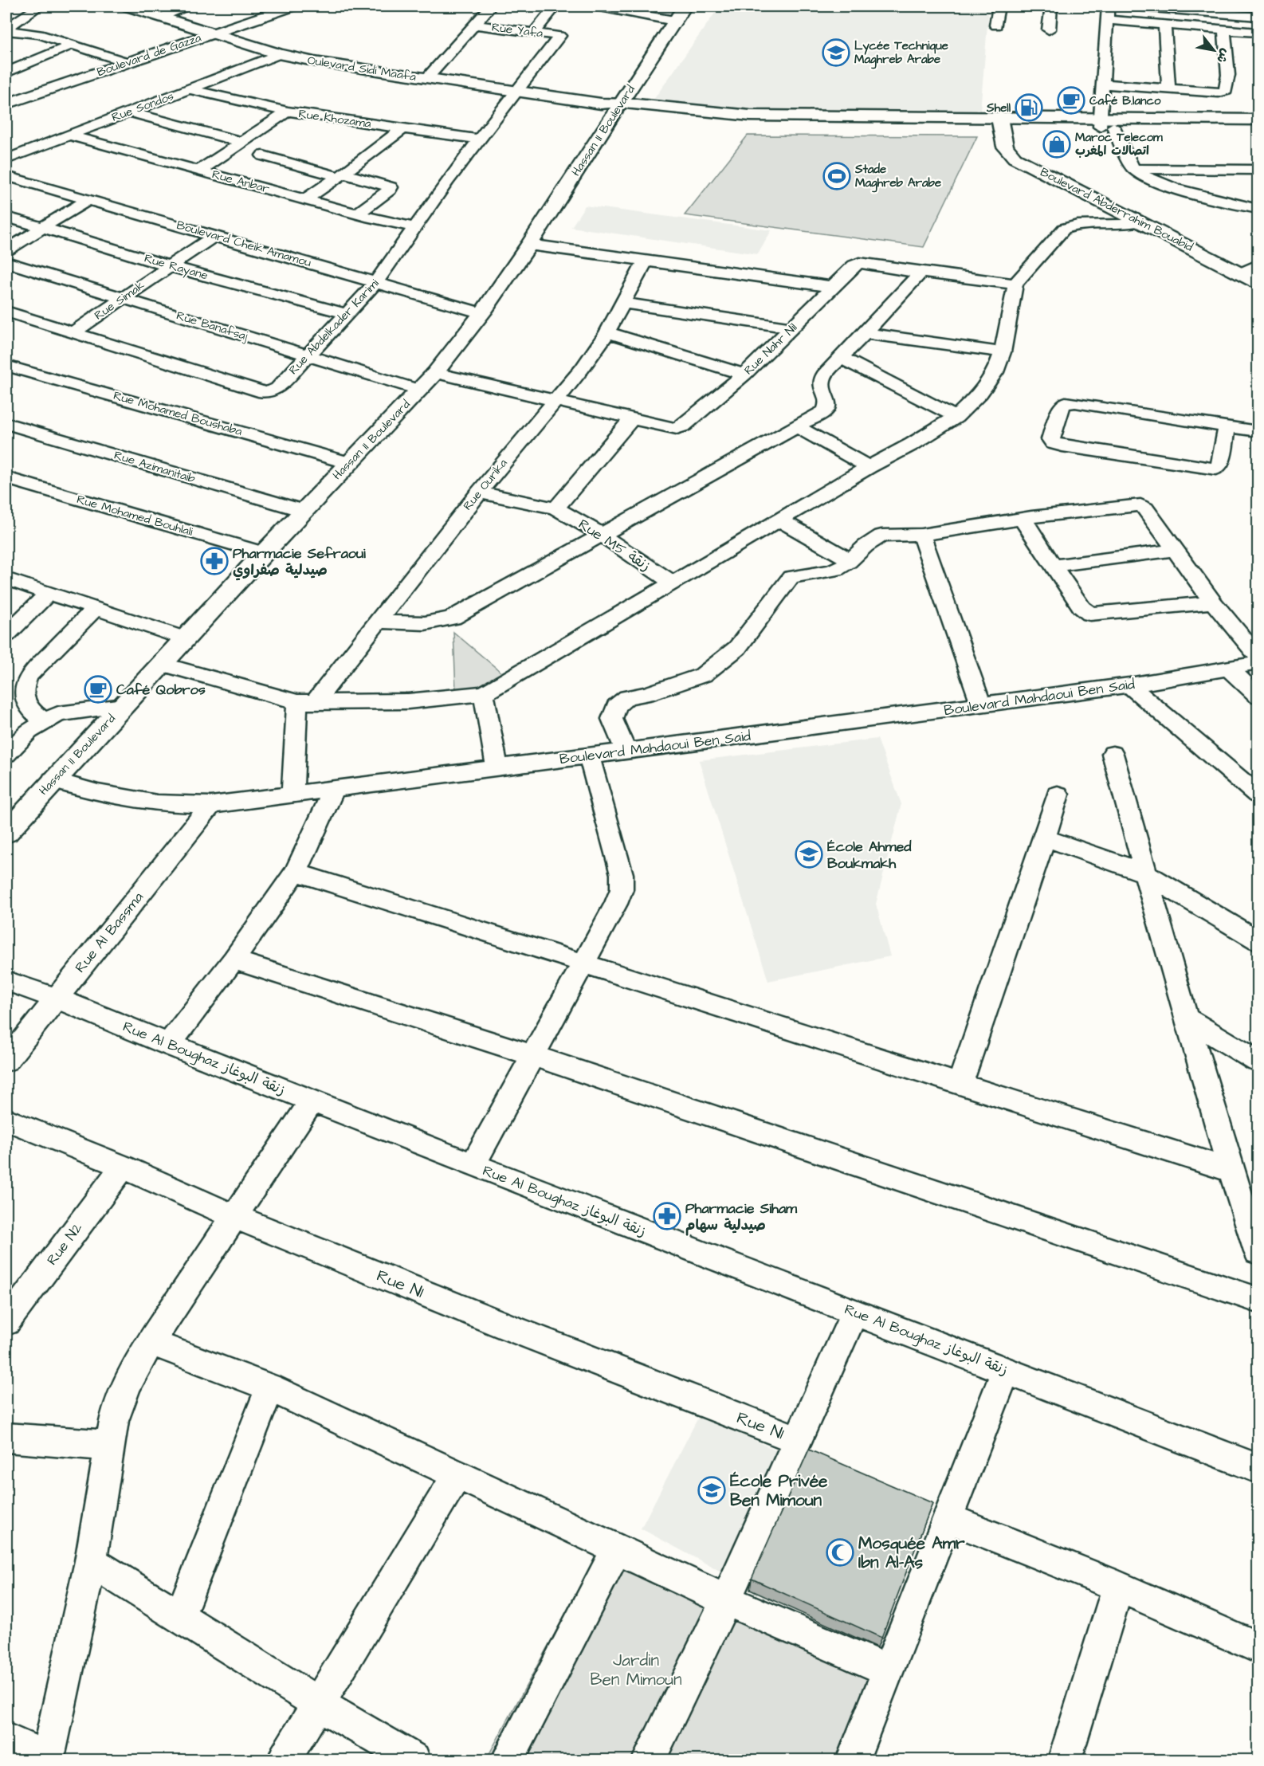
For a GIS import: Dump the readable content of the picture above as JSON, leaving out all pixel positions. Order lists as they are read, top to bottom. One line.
{"streets":{"main road":["Boulevard de Gazza","Oulevard Sidi Maafa","Hassan II Boulevard","Boulevard Abderrahim Bouabid"],"street":["Rue Yafa","Rue Sondos","Rue Khozama","Rue Anbar","Boulevard Cheik Amamou","Rue Rayane","Rue Simak","Rue Banafsaj","Rue Abdelkader Karimi","Rue Nahr Nil","Rue Mohamed Boushaba","Rue Azimanitaib","Rue Ourika","Rue Mohamed Bouhlali","Rue M5 زنقة","Boulevard Mahdaoui Ben Said","Rue Al Bassma","Rue Al Boughaz زنقة البوغاز","Rue N2","Rue N1"]},"crossings":[["Rue Yafa","Rue Abdelkader Karimi"],["Boulevard de Gazza","Oulevard Sidi Maafa"],["Oulevard Sidi Maafa","Rue Sondos"],["Oulevard Sidi Maafa","Hassan II Boulevard"],["Oulevard Sidi Maafa","Boulevard Abderrahim Bouabid"],["Oulevard Sidi Maafa","Rue Abdelkader Karimi"],["Rue Sondos","Rue Khozama"],["Rue Sondos","Rue Anbar"],["Rue Khozama","Rue Abdelkader Karimi"],["Hassan II Boulevard","Boulevard Cheik Amamou"],["Hassan II Boulevard","Rue Banafsaj"],["Hassan II Boulevard","Rue Mohamed Boushaba"],["Hassan II Boulevard","Rue Azimanitaib"],["Hassan II Boulevard","Rue Mohamed Bouhlali"],["Hassan II Boulevard","Boulevard Mahdaoui Ben Said"],["Rue Anbar","Rue Abdelkader Karimi"],["Boulevard Cheik Amamou","Rue Simak"],["Boulevard Cheik Amamou","Rue Abdelkader Karimi"],["Rue Rayane","Rue Simak"],["Rue Rayane","Rue Abdelkader Karimi"],["Rue Simak","Rue Banafsaj"],["Rue Simak","Rue Abdelkader Karimi"],["Rue Banafsaj","Rue Abdelkader Karimi"],["Rue Ourika","Rue M5 زنقة"],["Boulevard Mahdaoui Ben Said","Rue Al Bassma"],["Rue Al Bassma","Rue Al Boughaz زنقة البوغاز"],["Rue N2","Rue N1"]],"parks":["Jardin Ben Mimoun"],"places":{"school or university":["Lycée Technique Maghreb Arabe","École Ahmed Boukmakh","École Privée Ben Mimoun"],"cafe":["Café B.lanco","Café Qobros"],"fuel station":["Shell"],"shop":["Maroc Telecom اتصالات المغرب"],"sports":["Stade Maghreb Arabe"],"pharmacy":["Pharmacie Sefraoui صيدلية صفراوي","Pharmacie Siham صيدلية سهام"],"mosque":["Mosquée Amr Ibn Al-As"]},"north":"bottom right"}
